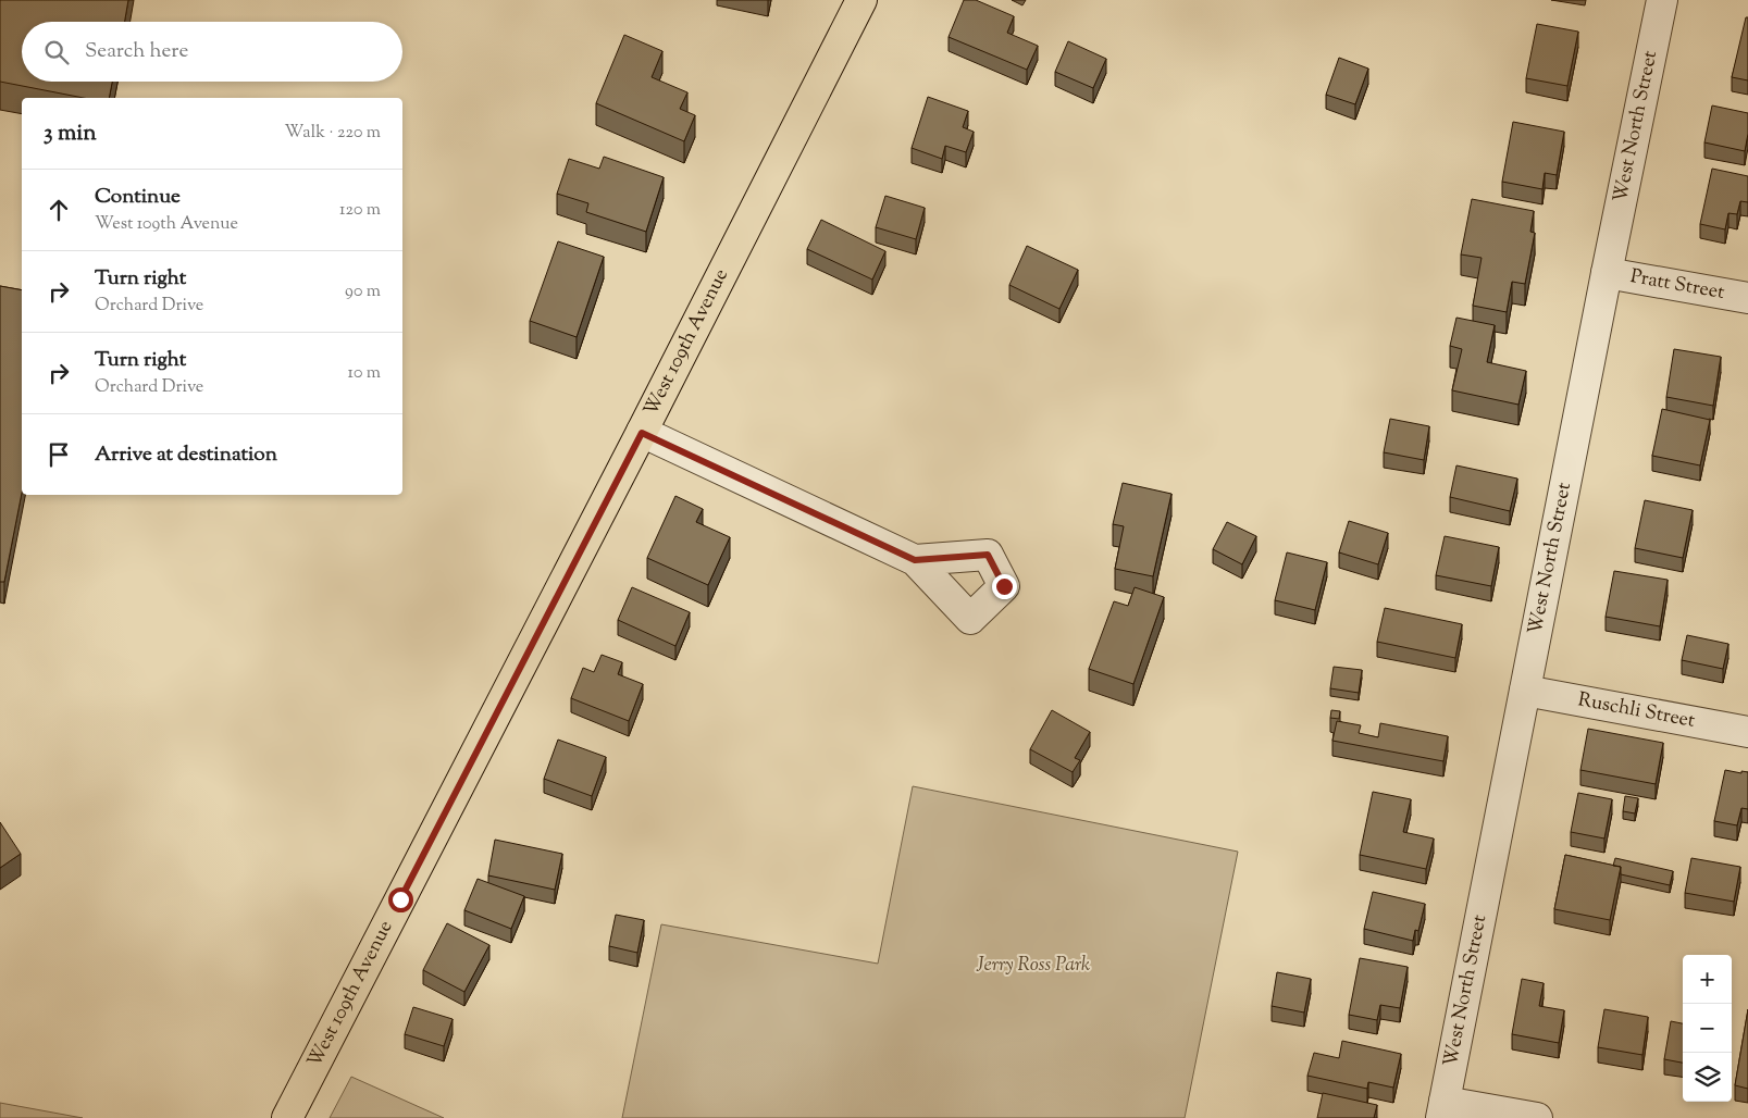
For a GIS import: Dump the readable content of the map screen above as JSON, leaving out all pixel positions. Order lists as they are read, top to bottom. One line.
{"streets":{"main road":["West 109th Avenue"],"street":["West North Street","Pratt Street","Ruschli Street"]},"crossings":[["West North Street","Pratt Street"],["West North Street","Ruschli Street"]],"parks":["Jerry Ross Park"],"page":{"search":"Search here","heading":["3 min","Walk · 220 m"],"list":[["Continue","West 109th Avenue","120 m"],["Turn right","Orchard Drive","90 m"],["Turn right","Orchard Drive","10 m"],"Arrive at destination"],"map_buttons":["+","−"]}}
